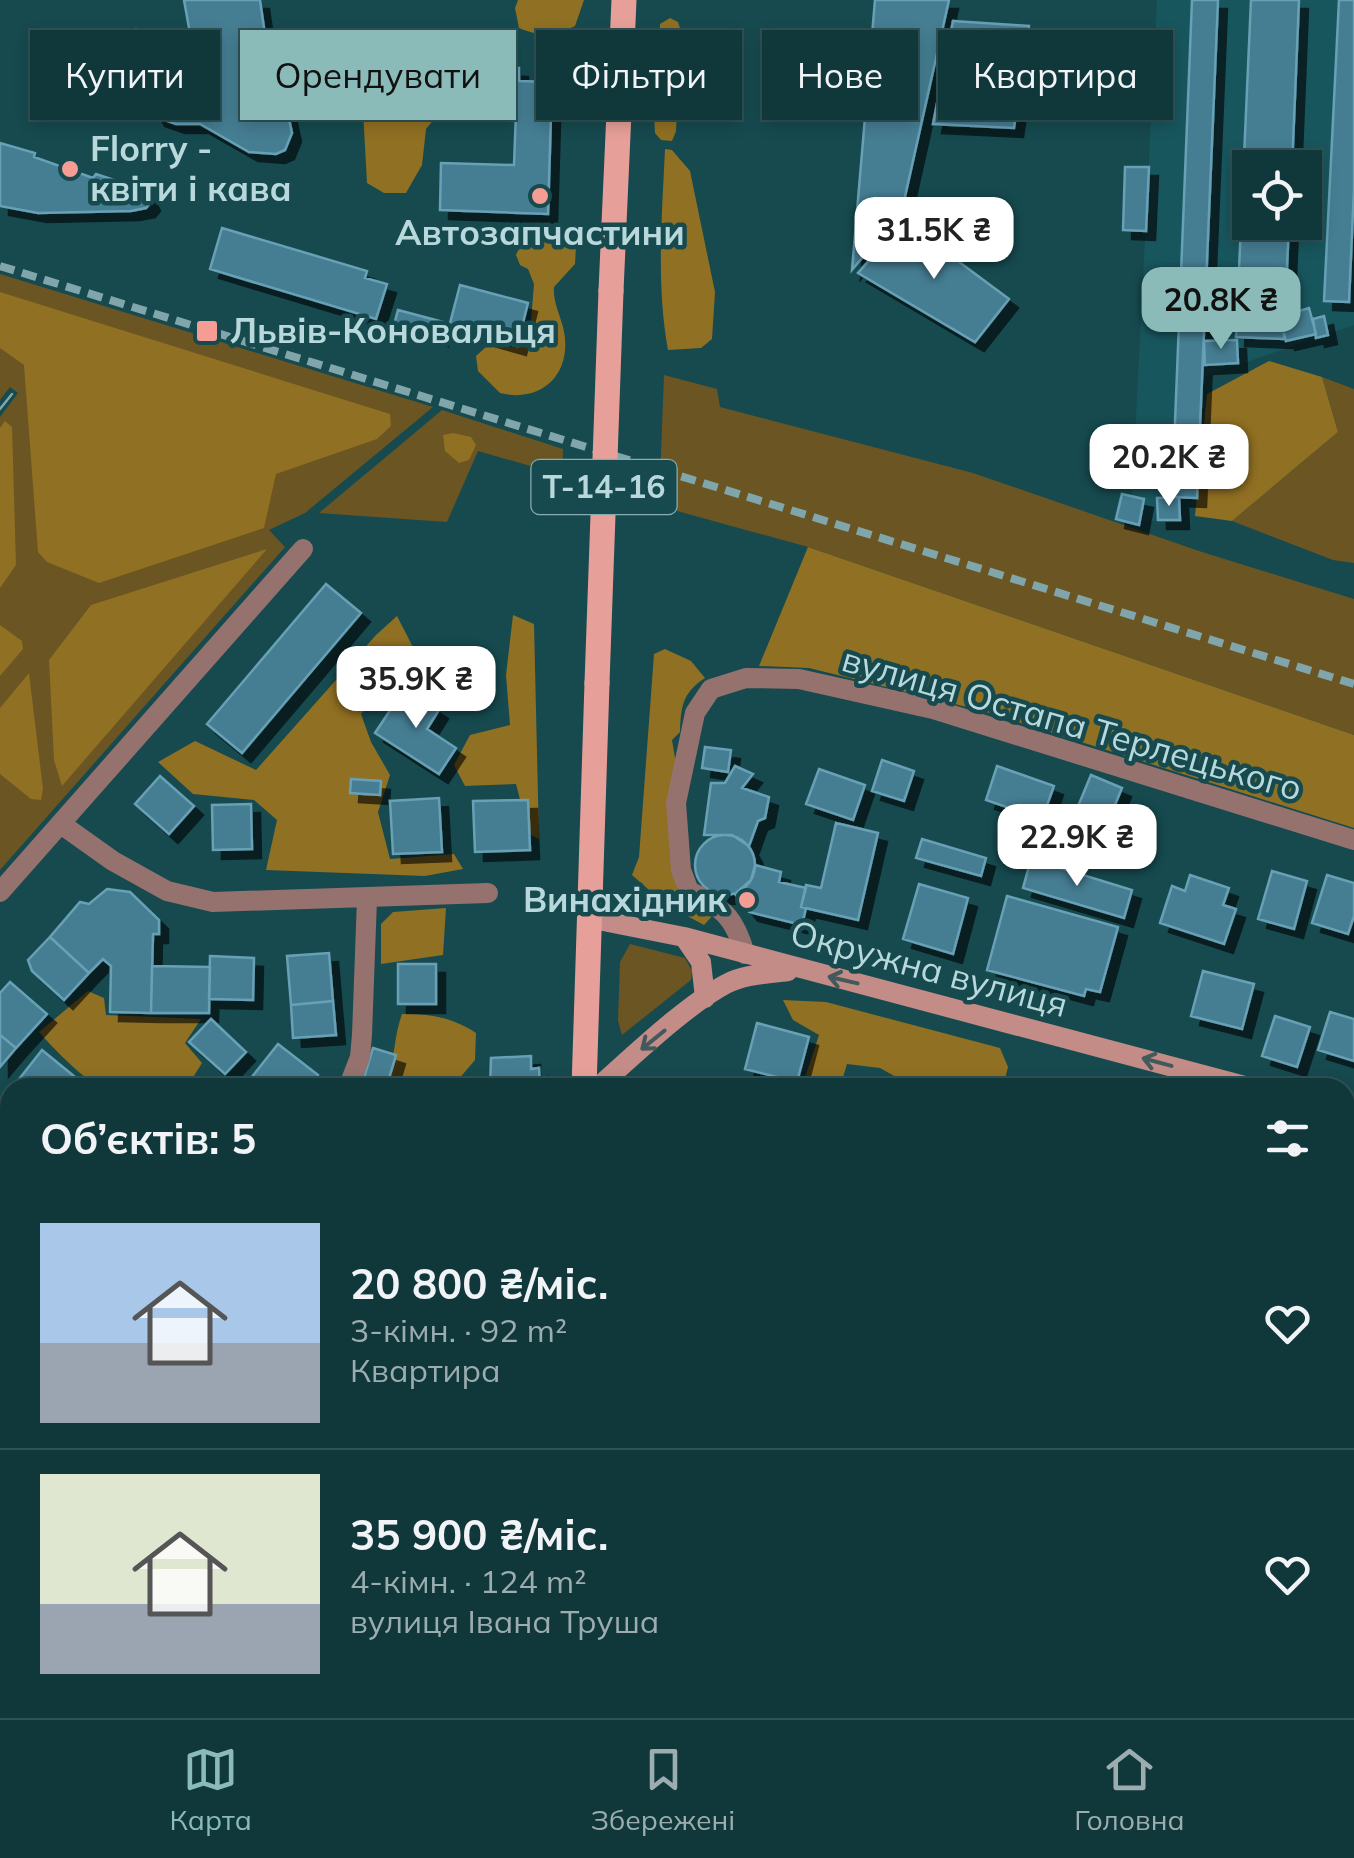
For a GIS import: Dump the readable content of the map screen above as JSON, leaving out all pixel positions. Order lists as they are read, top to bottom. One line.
{"streets":{"main road":["Т-14-16","Окружна вулиця"],"street":["вулиця Остапа Терлецького"]},"crossings":[["Т-14-16","Окружна вулиця"],["вулиця Остапа Терлецького","Окружна вулиця"]],"one_way":["Окружна вулиця"],"places":{"other":["Florry - квіти і кава","Автозапчастини","Винахідник"],"transit":["Львів-Коновальця"]},"page":{"chip":["Купити","Орендувати","Фільтри","Нове","Квартира"],"price":["31.5K ₴","20.8K ₴","20.2K ₴","35.9K ₴","22.9K ₴"],"heading":"Об’єктів: 5","list":[{"name":"20 800 ₴/міс.","note":"3-кімн. · 92 m² · Квартира"},{"name":"35 900 ₴/міс.","note":"4-кімн. · 124 m² · вулиця Івана Труша"}],"tabs":["Карта","Збережені","Головна"]}}
